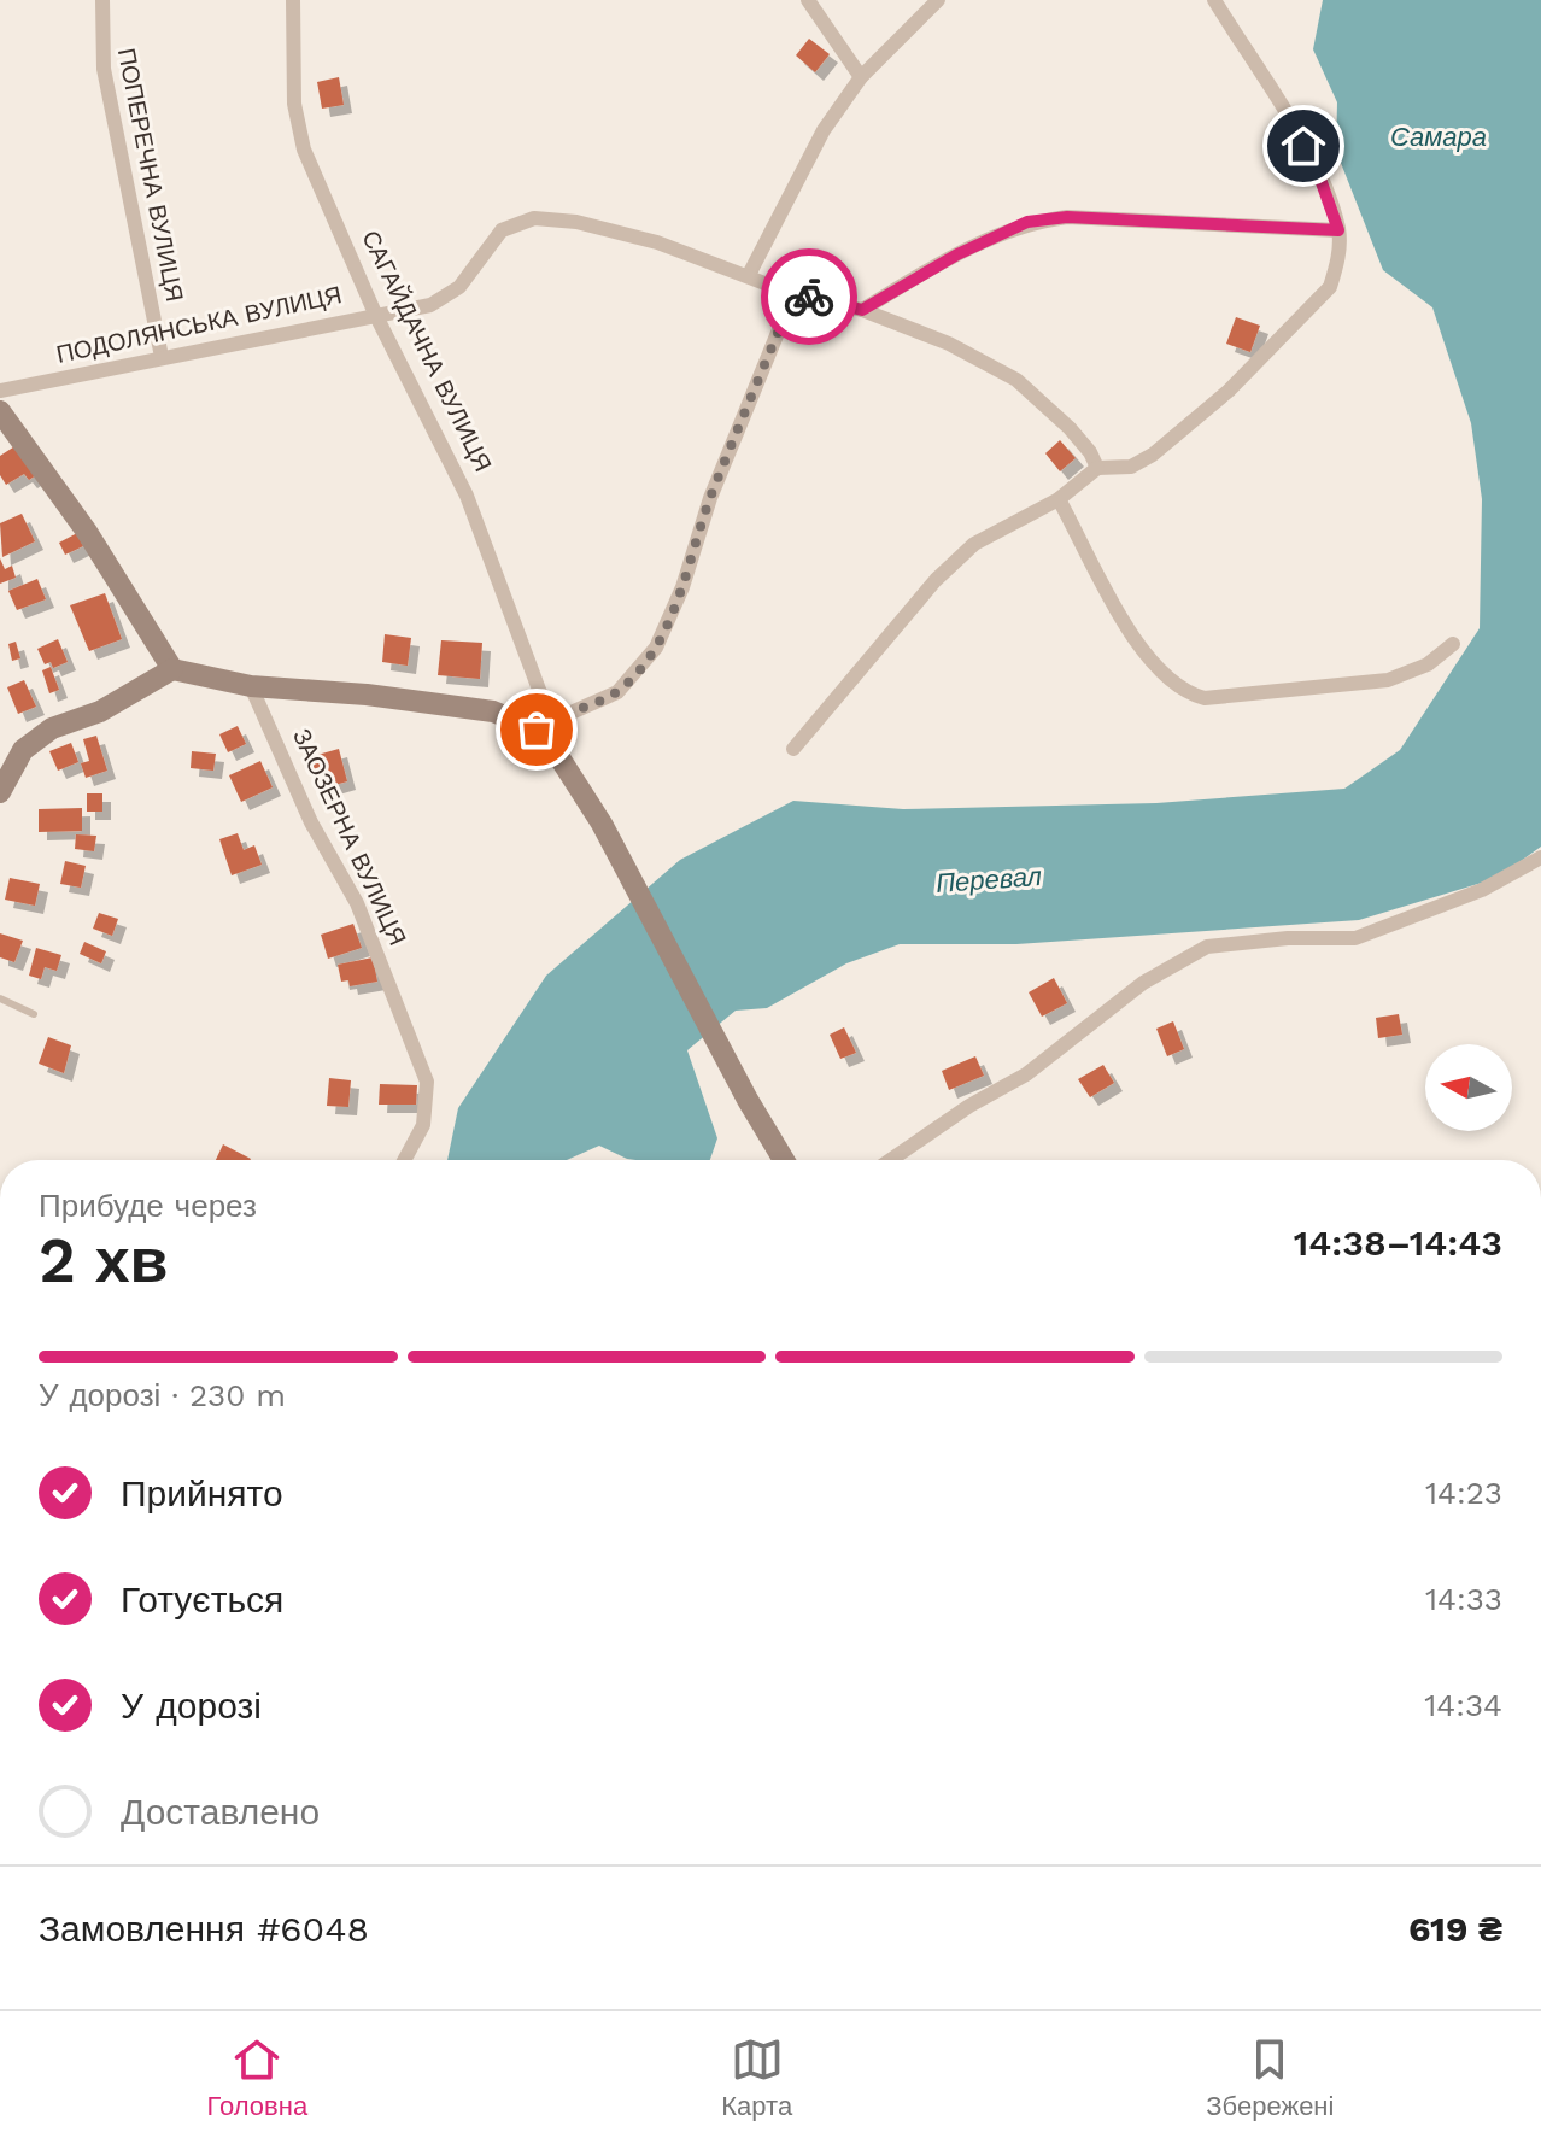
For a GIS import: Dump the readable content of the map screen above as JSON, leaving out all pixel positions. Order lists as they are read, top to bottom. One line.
{"streets":{"street":["ПОПЕРЕЧНА ВУЛИЦЯ","ПОДОЛЯНСЬКА ВУЛИЦЯ","САГАЙДАЧНА ВУЛИЦЯ","ЗАОЗЕРНА ВУЛИЦЯ"]},"crossings":[["ПОПЕРЕЧНА ВУЛИЦЯ","ПОДОЛЯНСЬКА ВУЛИЦЯ"],["ПОДОЛЯНСЬКА ВУЛИЦЯ","САГАЙДАЧНА ВУЛИЦЯ"]],"water":["Самара","Перевал"],"north":"left","page":{"heading":["2 хв","Прибуде через","14:38–14:43"],"panel":["Замовлення #6048","619 ₴"],"bar":"У дорозі · 230 m","list":[["Прийнято","14:23"],["Готується","14:33"],["У дорозі","14:34"],"Доставлено"],"tabs":["Головна","Карта","Збережені"]}}
